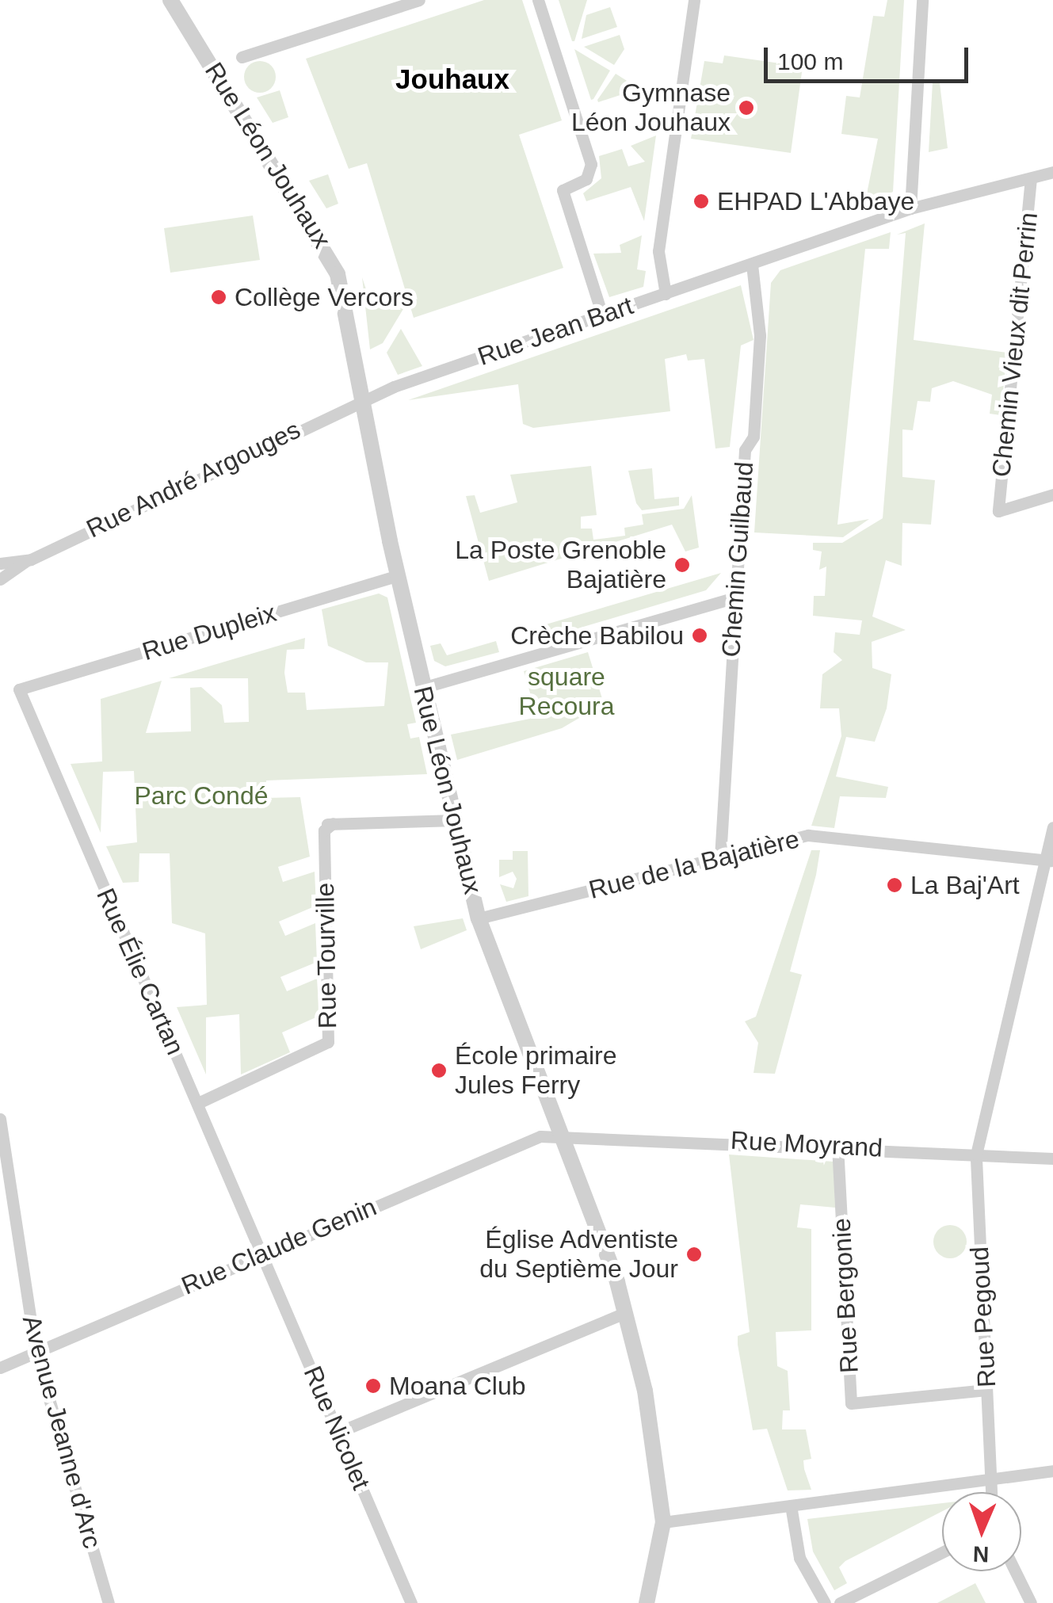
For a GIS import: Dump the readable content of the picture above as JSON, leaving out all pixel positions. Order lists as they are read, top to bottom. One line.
{"streets":{"street":["Rue Léon Jouhaux","Rue Jean Bart","Chemin Vieux dit Perrin","Rue André Argouges","Chemin Guilbaud","Rue Dupleix","Rue de la Bajatière","Rue Tourville","Rue Élie Cartan","Rue Moyrand","Rue Claude Genin","Rue Bergonie","Rue Pegoud","Rue Nicolet","Avenue Jeanne d'Arc"]},"crossings":[["Rue Léon Jouhaux","Rue Jean Bart"],["Rue Léon Jouhaux","Rue André Argouges"],["Rue Léon Jouhaux","Rue Dupleix"],["Rue Léon Jouhaux","Rue de la Bajatière"],["Rue Léon Jouhaux","Rue Tourville"],["Rue Léon Jouhaux","Rue Moyrand"],["Rue Léon Jouhaux","Rue Claude Genin"],["Rue Jean Bart","Chemin Vieux dit Perrin"],["Rue Jean Bart","Rue André Argouges"],["Rue Jean Bart","Chemin Guilbaud"],["Chemin Guilbaud","Rue de la Bajatière"],["Rue Dupleix","Rue Élie Cartan"],["Rue de la Bajatière","Rue Pegoud"],["Rue Tourville","Rue Élie Cartan"],["Rue Élie Cartan","Rue Claude Genin"],["Rue Élie Cartan","Rue Nicolet"],["Rue Moyrand","Rue Claude Genin"],["Rue Moyrand","Rue Bergonie"],["Rue Moyrand","Rue Pegoud"],["Rue Claude Genin","Rue Nicolet"],["Rue Claude Genin","Avenue Jeanne d'Arc"],["Rue Bergonie","Rue Pegoud"]],"districts":["Jouhaux"],"parks":["square Recoura","Parc Condé"],"places":["Gymnase Léon Jouhaux","EHPAD L'Abbaye","Collège Vercors","La Poste Grenoble Bajatière","Crèche Babilou","La Baj'Art","École primaire Jules Ferry","Église Adventiste du Septième Jour","Moana Club"],"scale_bar":"100 m","north":"bottom"}
